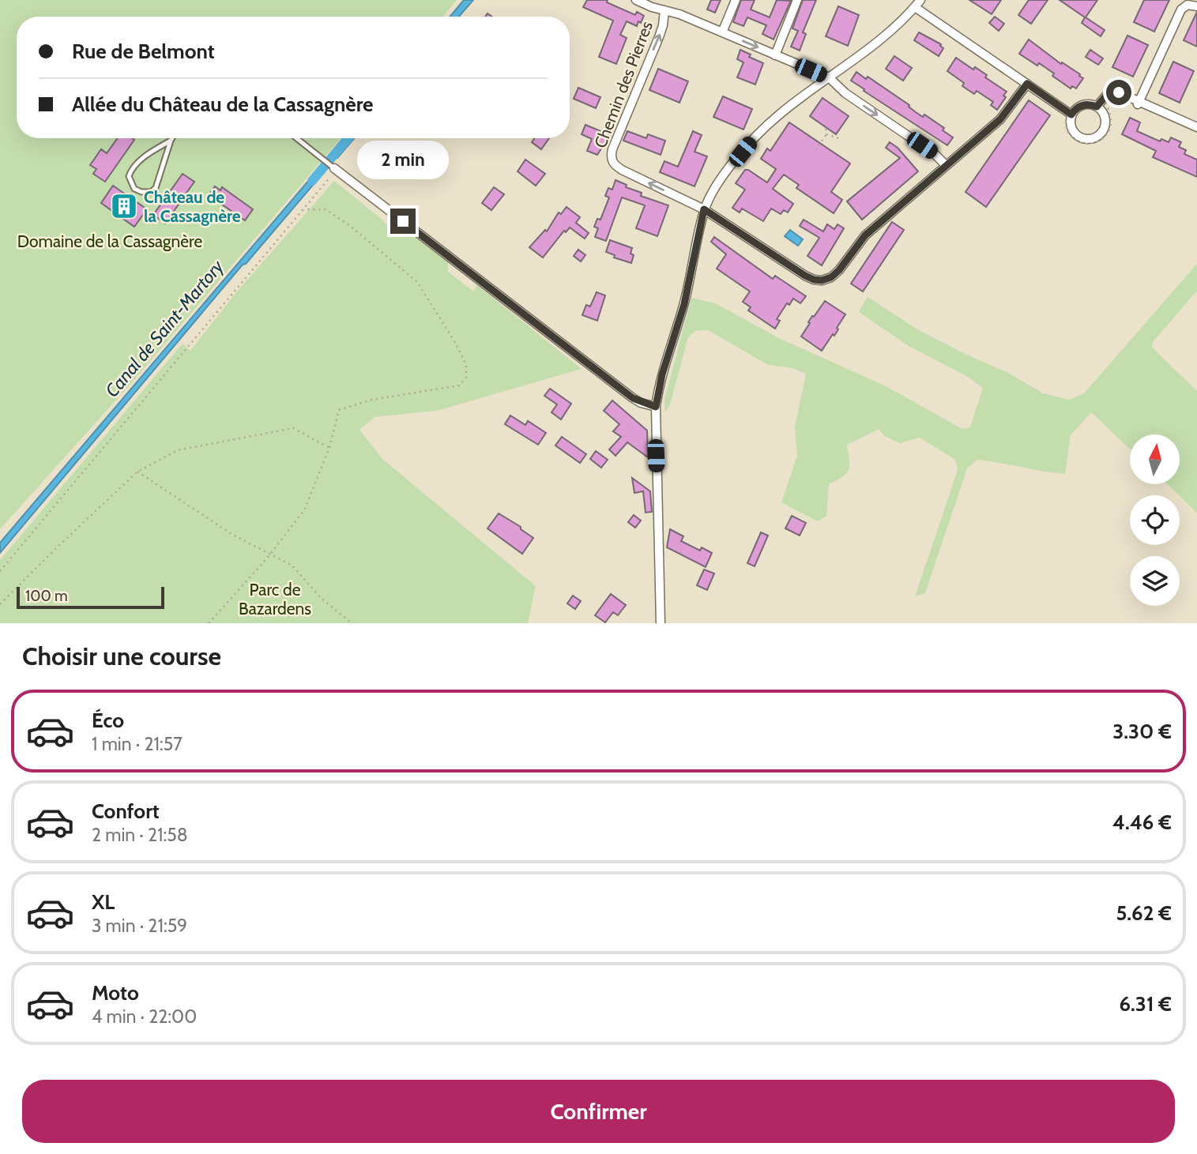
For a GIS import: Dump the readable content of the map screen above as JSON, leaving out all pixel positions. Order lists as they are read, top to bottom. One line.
{"streets":{"street":["Chemin des Pierres"]},"water":["Canal de Saint-Martory"],"parks":["Domaine de la Cassagnère","Parc de Bazardens"],"places":{"building":["Château de la Cassagnère"]},"scale_bar":"100 m","north":"top","page":{"banner":["Rue de Belmont","Allée du Château de la Cassagnère"],"bubble":"2 min","scale":"100 m","heading":"Choisir une course","list":[{"name":"Éco","note":"1 min · 21:57","value":"3.30 €"},{"name":"Confort","note":"2 min · 21:58","value":"4.46 €"},{"name":"XL","note":"3 min · 21:59","value":"5.62 €"},{"name":"Moto","note":"4 min · 22:00","value":"6.31 €"}],"buttons":"Confirmer"}}
